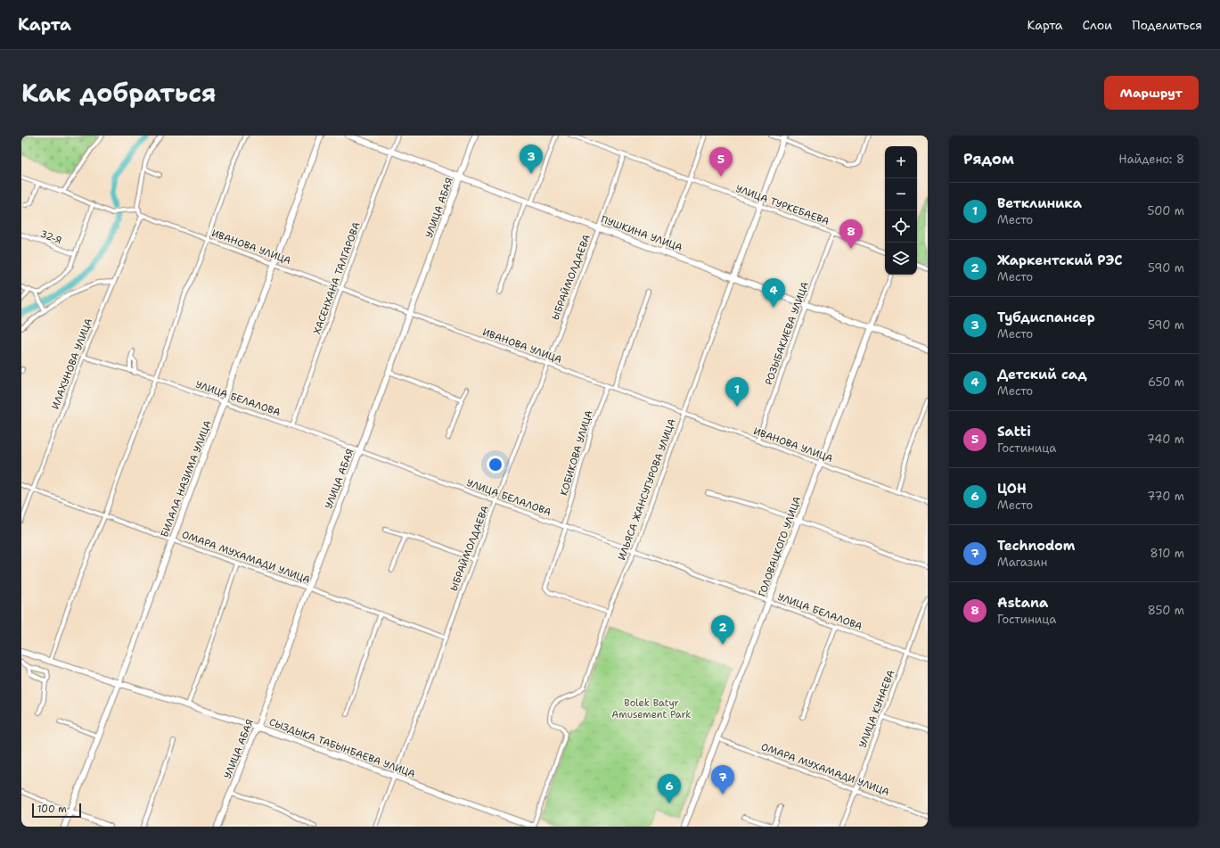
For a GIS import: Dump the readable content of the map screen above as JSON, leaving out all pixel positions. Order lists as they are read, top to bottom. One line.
{"streets":{"street":["УЛИЦА ТУРКЕБАЕВА","УЛИЦА АБАЯ","ПУШКИНА УЛИЦА","32-Я","ИВАНОВА УЛИЦА","ЫБРАЙМОЛДАЕВА","ХАСЕНХАНА ТАЛГАРОВА","РОЗЫБАКИЕВА УЛИЦА","ИЛАХУНОВА УЛИЦА","УЛИЦА БЕЛАЛОВА","КОБИКОВА УЛИЦА","БИЛАЛА НАЗИМА УЛИЦА","ИЛЬЯСА ЖАНСУГУРОВА УЛИЦА","ГОЛОВАЦКОГО УЛИЦА","ОМАРА МУХАМАДИ УЛИЦА","УЛИЦА КУНАЕВА","СЫЗДЫКА ТАБЫНБАЕВА УЛИЦА"]},"crossings":[["УЛИЦА ТУРКЕБАЕВА","ЫБРАЙМОЛДАЕВА"],["УЛИЦА ТУРКЕБАЕВА","РОЗЫБАКИЕВА УЛИЦА"],["УЛИЦА ТУРКЕБАЕВА","ИЛЬЯСА ЖАНСУГУРОВА УЛИЦА"],["УЛИЦА АБАЯ","ПУШКИНА УЛИЦА"],["УЛИЦА АБАЯ","ИВАНОВА УЛИЦА"],["УЛИЦА АБАЯ","УЛИЦА БЕЛАЛОВА"],["УЛИЦА АБАЯ","ОМАРА МУХАМАДИ УЛИЦА"],["УЛИЦА АБАЯ","СЫЗДЫКА ТАБЫНБАЕВА УЛИЦА"],["ПУШКИНА УЛИЦА","ЫБРАЙМОЛДАЕВА"],["ПУШКИНА УЛИЦА","ХАСЕНХАНА ТАЛГАРОВА"],["ПУШКИНА УЛИЦА","РОЗЫБАКИЕВА УЛИЦА"],["ПУШКИНА УЛИЦА","ИЛЬЯСА ЖАНСУГУРОВА УЛИЦА"],["ПУШКИНА УЛИЦА","ГОЛОВАЦКОГО УЛИЦА"],["ИВАНОВА УЛИЦА","ЫБРАЙМОЛДАЕВА"],["ИВАНОВА УЛИЦА","ХАСЕНХАНА ТАЛГАРОВА"],["ИВАНОВА УЛИЦА","РОЗЫБАКИЕВА УЛИЦА"],["ИВАНОВА УЛИЦА","ИЛАХУНОВА УЛИЦА"],["ИВАНОВА УЛИЦА","КОБИКОВА УЛИЦА"],["ИВАНОВА УЛИЦА","БИЛАЛА НАЗИМА УЛИЦА"],["ИВАНОВА УЛИЦА","ИЛЬЯСА ЖАНСУГУРОВА УЛИЦА"],["ИВАНОВА УЛИЦА","ГОЛОВАЦКОГО УЛИЦА"],["ЫБРАЙМОЛДАЕВА","УЛИЦА БЕЛАЛОВА"],["ЫБРАЙМОЛДАЕВА","ОМАРА МУХАМАДИ УЛИЦА"],["ЫБРАЙМОЛДАЕВА","СЫЗДЫКА ТАБЫНБАЕВА УЛИЦА"],["ХАСЕНХАНА ТАЛГАРОВА","УЛИЦА БЕЛАЛОВА"],["ИЛАХУНОВА УЛИЦА","УЛИЦА БЕЛАЛОВА"],["ИЛАХУНОВА УЛИЦА","ОМАРА МУХАМАДИ УЛИЦА"],["УЛИЦА БЕЛАЛОВА","КОБИКОВА УЛИЦА"],["УЛИЦА БЕЛАЛОВА","БИЛАЛА НАЗИМА УЛИЦА"],["УЛИЦА БЕЛАЛОВА","ИЛЬЯСА ЖАНСУГУРОВА УЛИЦА"],["УЛИЦА БЕЛАЛОВА","ГОЛОВАЦКОГО УЛИЦА"],["УЛИЦА БЕЛАЛОВА","УЛИЦА КУНАЕВА"],["КОБИКОВА УЛИЦА","ИЛЬЯСА ЖАНСУГУРОВА УЛИЦА"],["БИЛАЛА НАЗИМА УЛИЦА","ОМАРА МУХАМАДИ УЛИЦА"],["БИЛАЛА НАЗИМА УЛИЦА","СЫЗДЫКА ТАБЫНБАЕВА УЛИЦА"],["ИЛЬЯСА ЖАНСУГУРОВА УЛИЦА","СЫЗДЫКА ТАБЫНБАЕВА УЛИЦА"],["ГОЛОВАЦКОГО УЛИЦА","ОМАРА МУХАМАДИ УЛИЦА"],["ОМАРА МУХАМАДИ УЛИЦА","УЛИЦА КУНАЕВА"]],"parks":["Bolek Batyr Amusement Park"],"scale_bar":"100 m","page":{"header":"Карта","nav":["Карта","Слои","Поделиться"],"title":"Как добраться","buttons":"Маршрут","heading":["Рядом","Найдено: 8"],"pins":["3","5","8","4","1","2","7","6"],"map_buttons":["+","−"],"list":[{"mark":"1","name":"Ветклиника","note":"Место","value":"500 m"},{"mark":"2","name":"Жаркентский РЭС","note":"Место","value":"590 m"},{"mark":"3","name":"Тубдиспансер","note":"Место","value":"590 m"},{"mark":"4","name":"Детский сад","note":"Место","value":"650 m"},{"mark":"5","name":"Satti","note":"Гостиница","value":"740 m"},{"mark":"6","name":"ЦОН","note":"Место","value":"770 m"},{"mark":"7","name":"Technodom","note":"Магазин","value":"810 m"},{"mark":"8","name":"Astana","note":"Гостиница","value":"850 m"}],"scale":"100 m"}}
